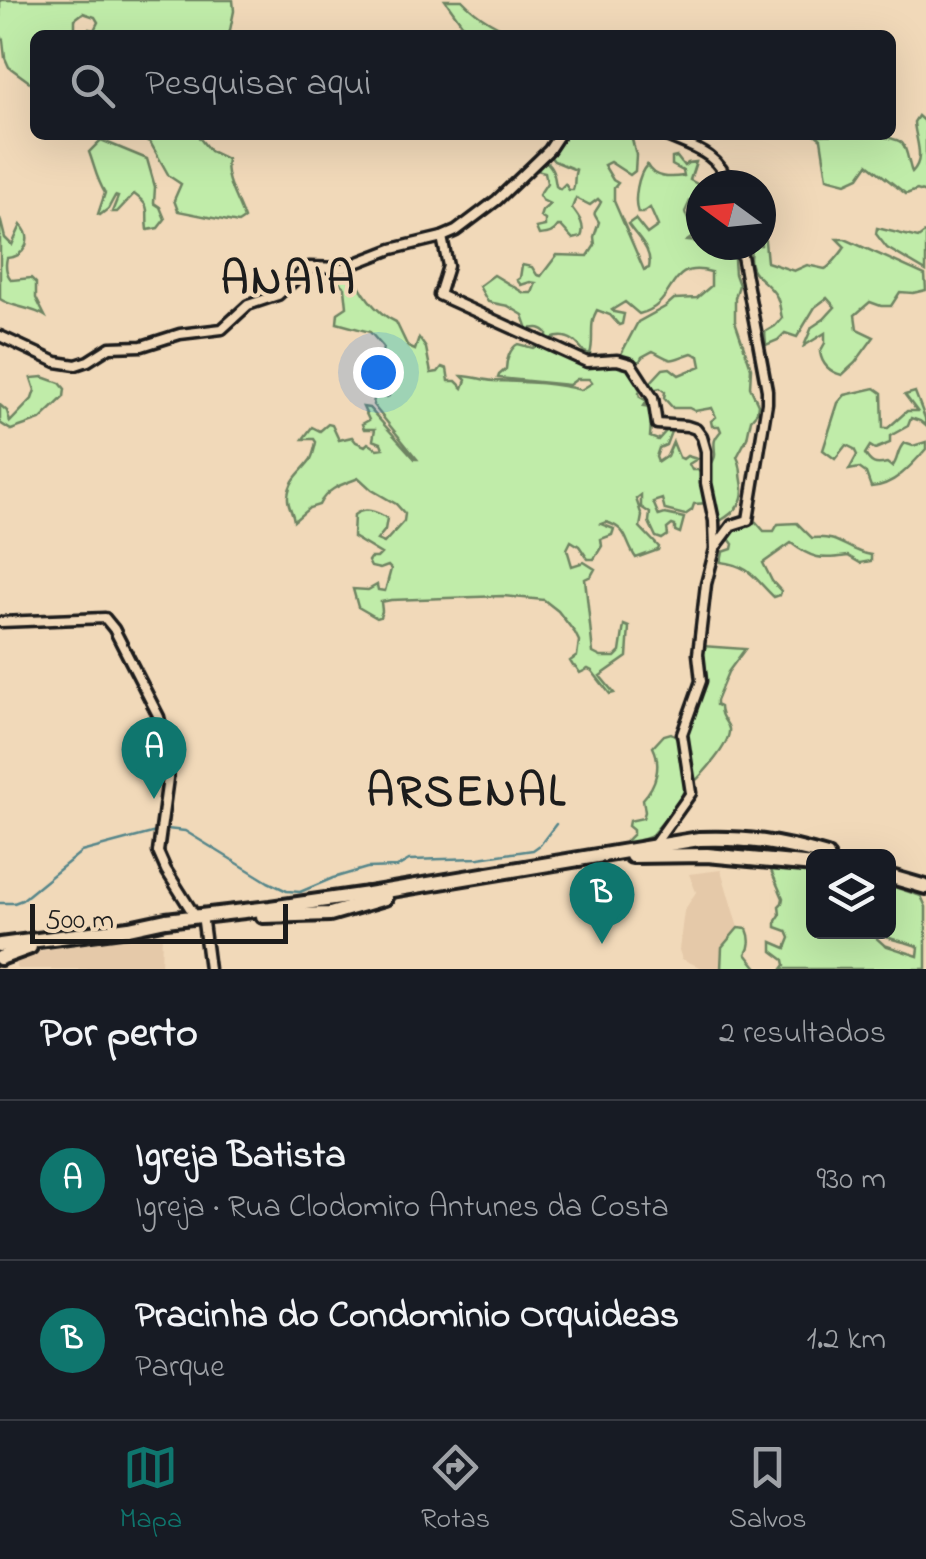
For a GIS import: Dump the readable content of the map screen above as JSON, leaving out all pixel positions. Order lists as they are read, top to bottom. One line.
{"districts":["ANAIA","ARSENAL"],"scale_bar":"500 m","north":"left","page":{"search":"Pesquisar aqui","pins":["A","B"],"scale":"500 m","heading":["Por perto","2 resultados"],"list":[{"mark":"A","name":"Igreja Batista","note":"Igreja · Rua Clodomiro Antunes da Costa","value":"930 m"},{"mark":"B","name":"Pracinha do Condominio Orquideas","note":"Parque","value":"1.2 km"}],"nav":["Mapa","Rotas","Salvos"]}}
